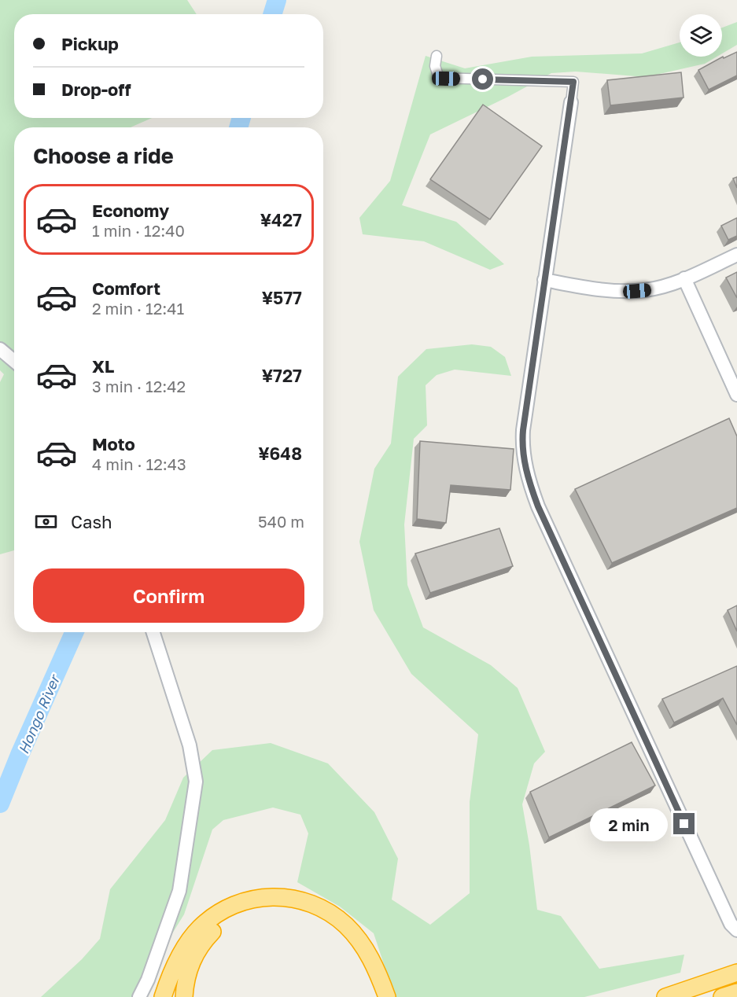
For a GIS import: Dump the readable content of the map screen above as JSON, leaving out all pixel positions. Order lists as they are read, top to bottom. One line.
{"water":["Hongo River"],"page":{"banner":["Pickup","Drop-off"],"heading":"Choose a ride","list":[{"name":"Economy","note":"1 min · 12:40","value":"¥427"},{"name":"Comfort","note":"2 min · 12:41","value":"¥577"},{"name":"XL","note":"3 min · 12:42","value":"¥727"},{"name":"Moto","note":"4 min · 12:43","value":"¥648"}],"pay":["Cash","540 m"],"buttons":"Confirm","bubble":"2 min"}}
